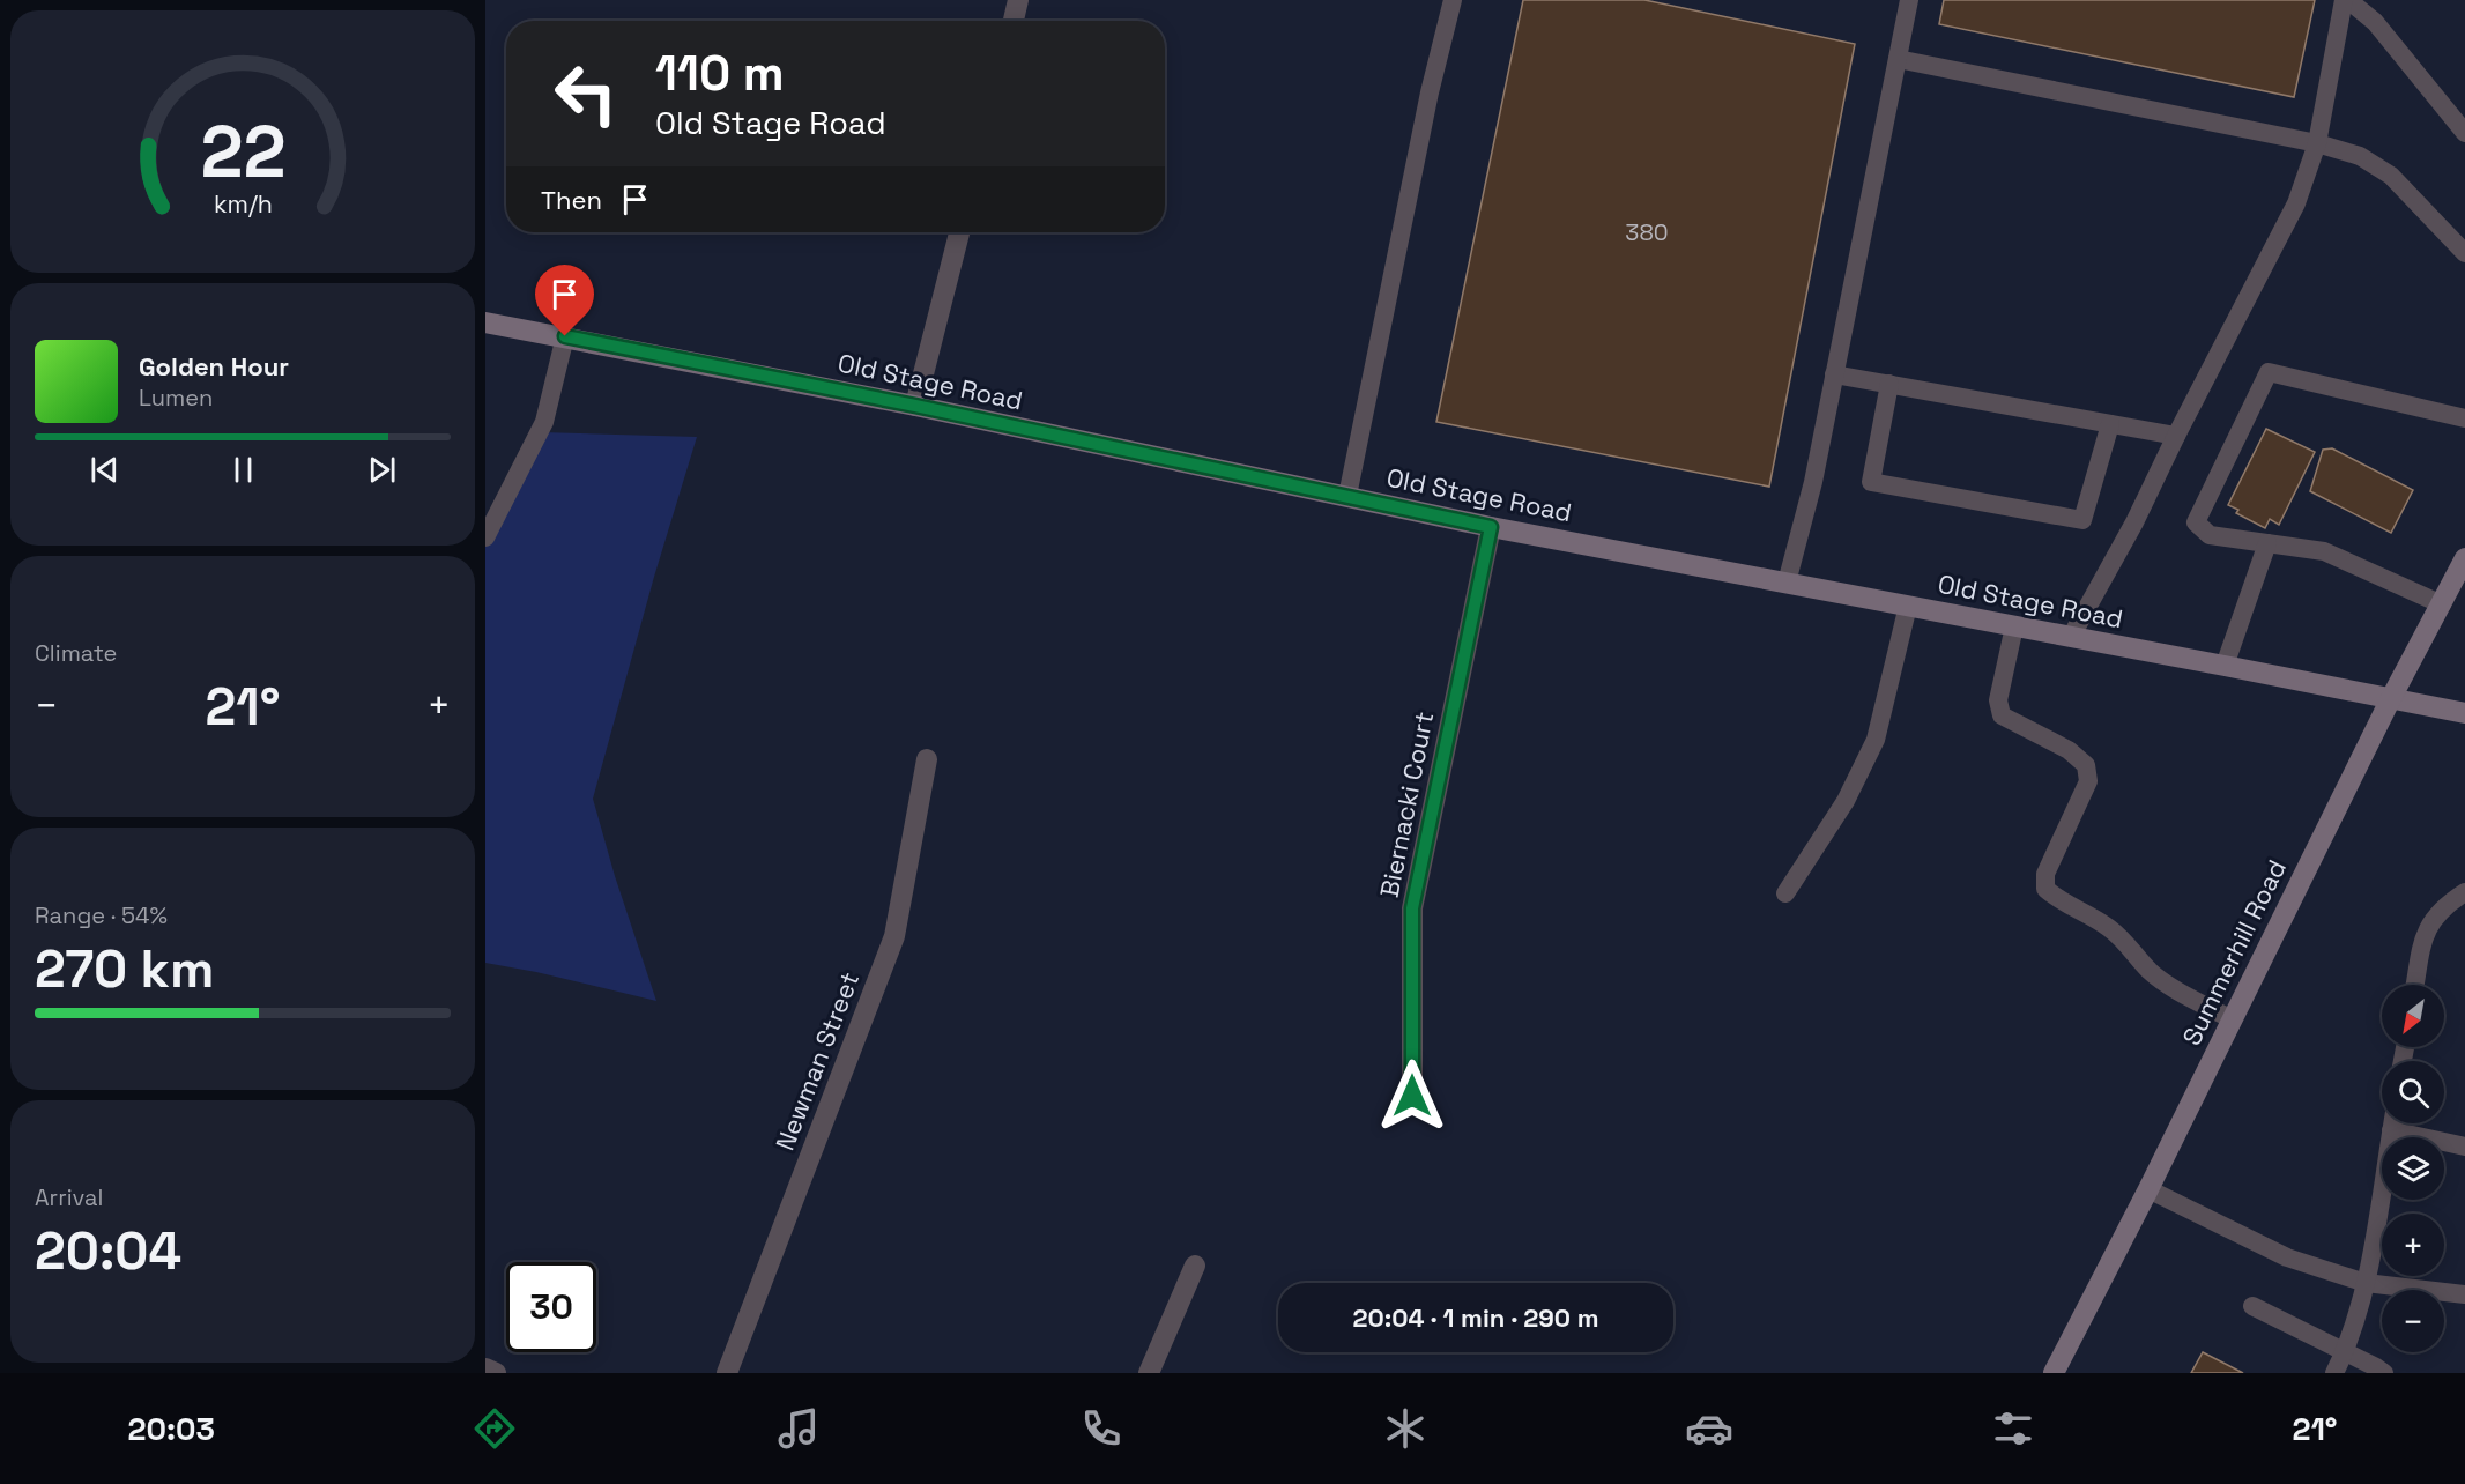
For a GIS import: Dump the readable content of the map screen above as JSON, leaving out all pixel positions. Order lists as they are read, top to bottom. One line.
{"streets":{"street":["Old Stage Road","Biernacki Court","Summerhill Road","Newman Street"]},"crossings":[["Old Stage Road","Biernacki Court"],["Old Stage Road","Summerhill Road"]],"house_numbers":["380"],"north":"bottom left","page":{"turn":["110 m","Old Stage Road"],"then":"Then","song":["Golden Hour","Lumen"],"tile":["Climate",["Range · 54%","270 km"],["Arrival","20:04"]],"heat":["−","21°","+"],"map_buttons":["+","−"],"limit":"30","trip":"20:04 · 1 min · 290 m","tabs":["20:03","21°"],"gauge":["22","km/h"]}}
